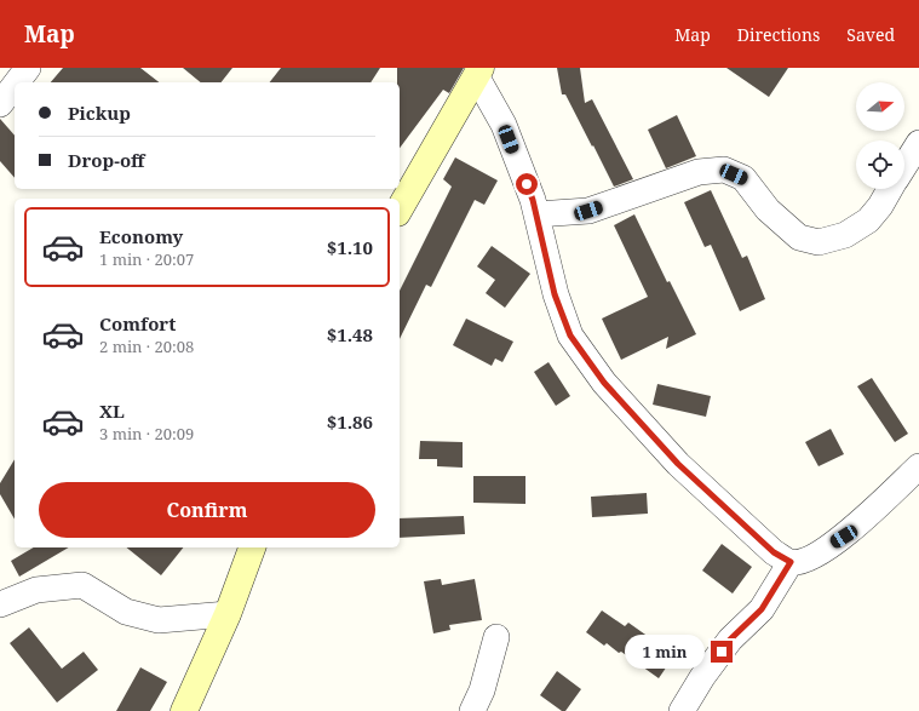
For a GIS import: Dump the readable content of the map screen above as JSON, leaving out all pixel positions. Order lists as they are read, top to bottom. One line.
{"north":"right","page":{"header":"Map","nav":["Map","Directions","Saved"],"banner":["Pickup","Drop-off"],"list":[{"name":"Economy","note":"1 min · 20:07","value":"$1.10"},{"name":"Comfort","note":"2 min · 20:08","value":"$1.48"},{"name":"XL","note":"3 min · 20:09","value":"$1.86"}],"buttons":"Confirm","bubble":"1 min"}}
